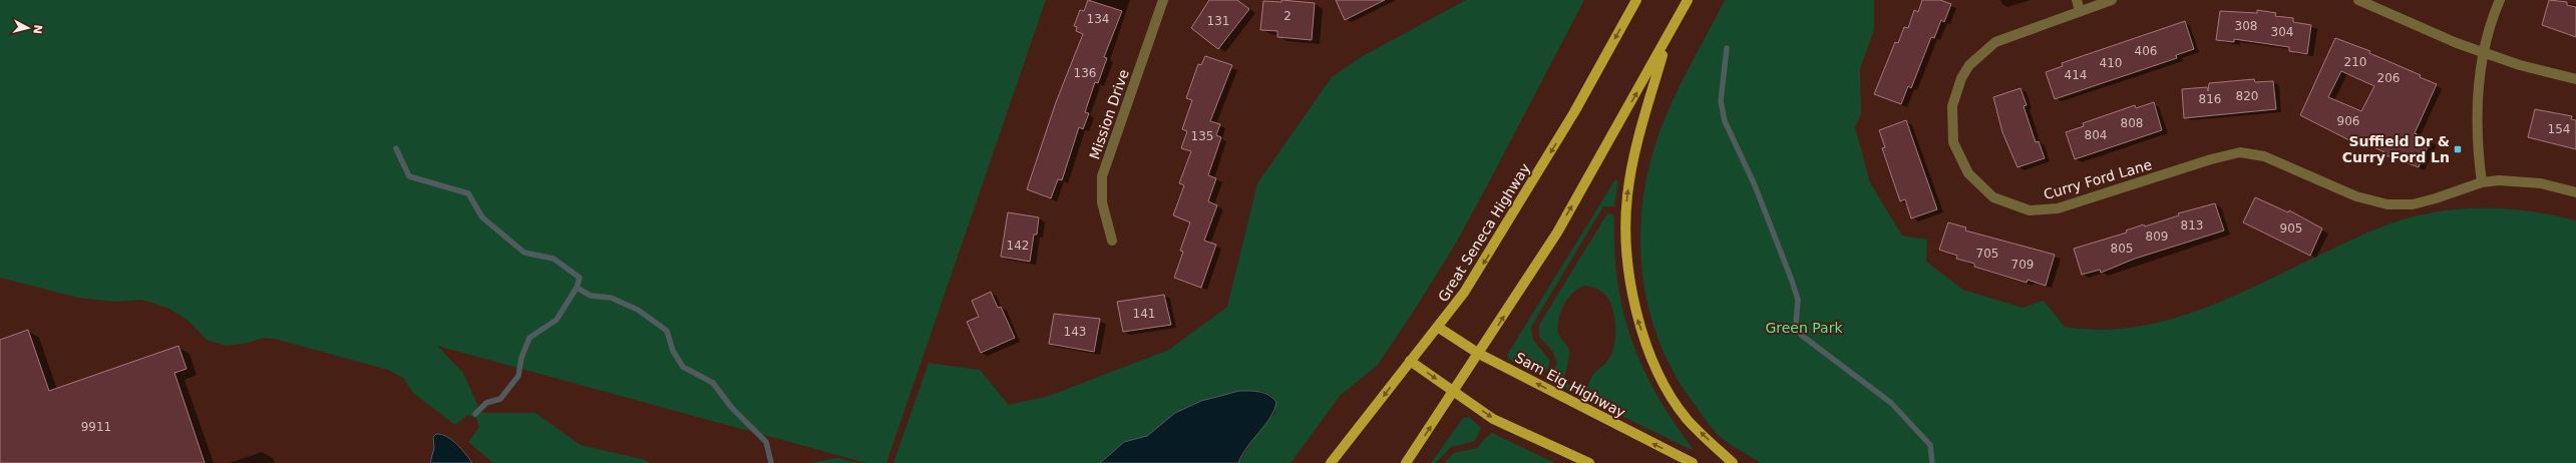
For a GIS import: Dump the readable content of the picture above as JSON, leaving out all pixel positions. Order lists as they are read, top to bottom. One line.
{"streets":{"main road":["Great Seneca Highway","Sam Eig Highway"],"street":["Mission Drive","Curry Ford Lane"]},"crossings":[["Great Seneca Highway","Sam Eig Highway"]],"parks":["Green Park"],"places":{"transit":["Suffield Dr & Curry Ford Ln"]},"house_numbers":["2","134","131","308","304","406","210","410","136","414","206","820","816","906","808","154","804","135","813","905","809","142","805","705","709","141","143","9911"],"north":"right"}
